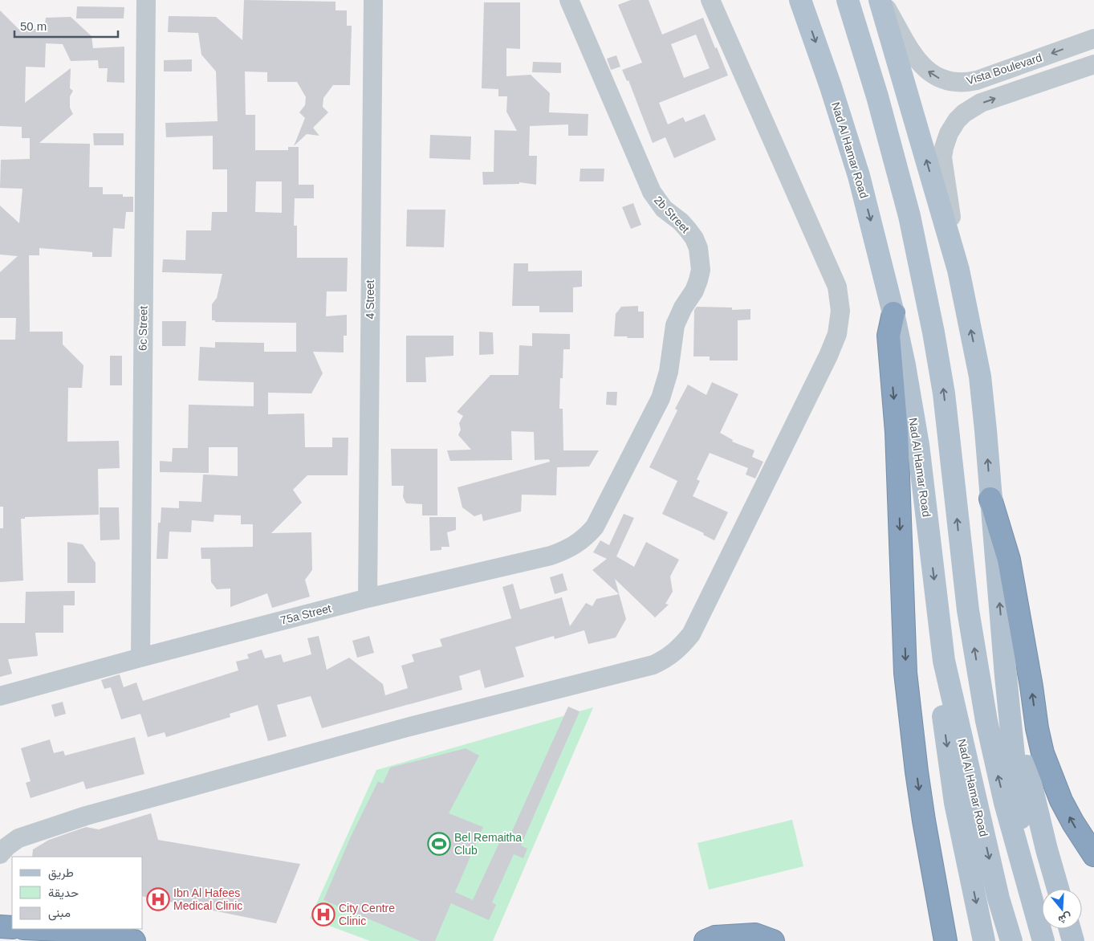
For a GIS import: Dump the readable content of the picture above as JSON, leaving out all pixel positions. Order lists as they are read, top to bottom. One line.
{"streets":{"main road":["Nad Al Hamar Road"],"street":["Vista Boulevard","2b Street","4 Street","6c Street","75a Street"]},"crossings":[["2b Street","75a Street"],["4 Street","75a Street"],["6c Street","75a Street"]],"one_way":["Vista Boulevard"],"places":{"sports":["Bel Remaitha Club"],"hospital":["Ibn Al Hafees Medical Clinic","City Centre Clinic"]},"legend":["طريق","حديقة","مبنى"],"scale_bar":"50 m","north":"bottom"}
